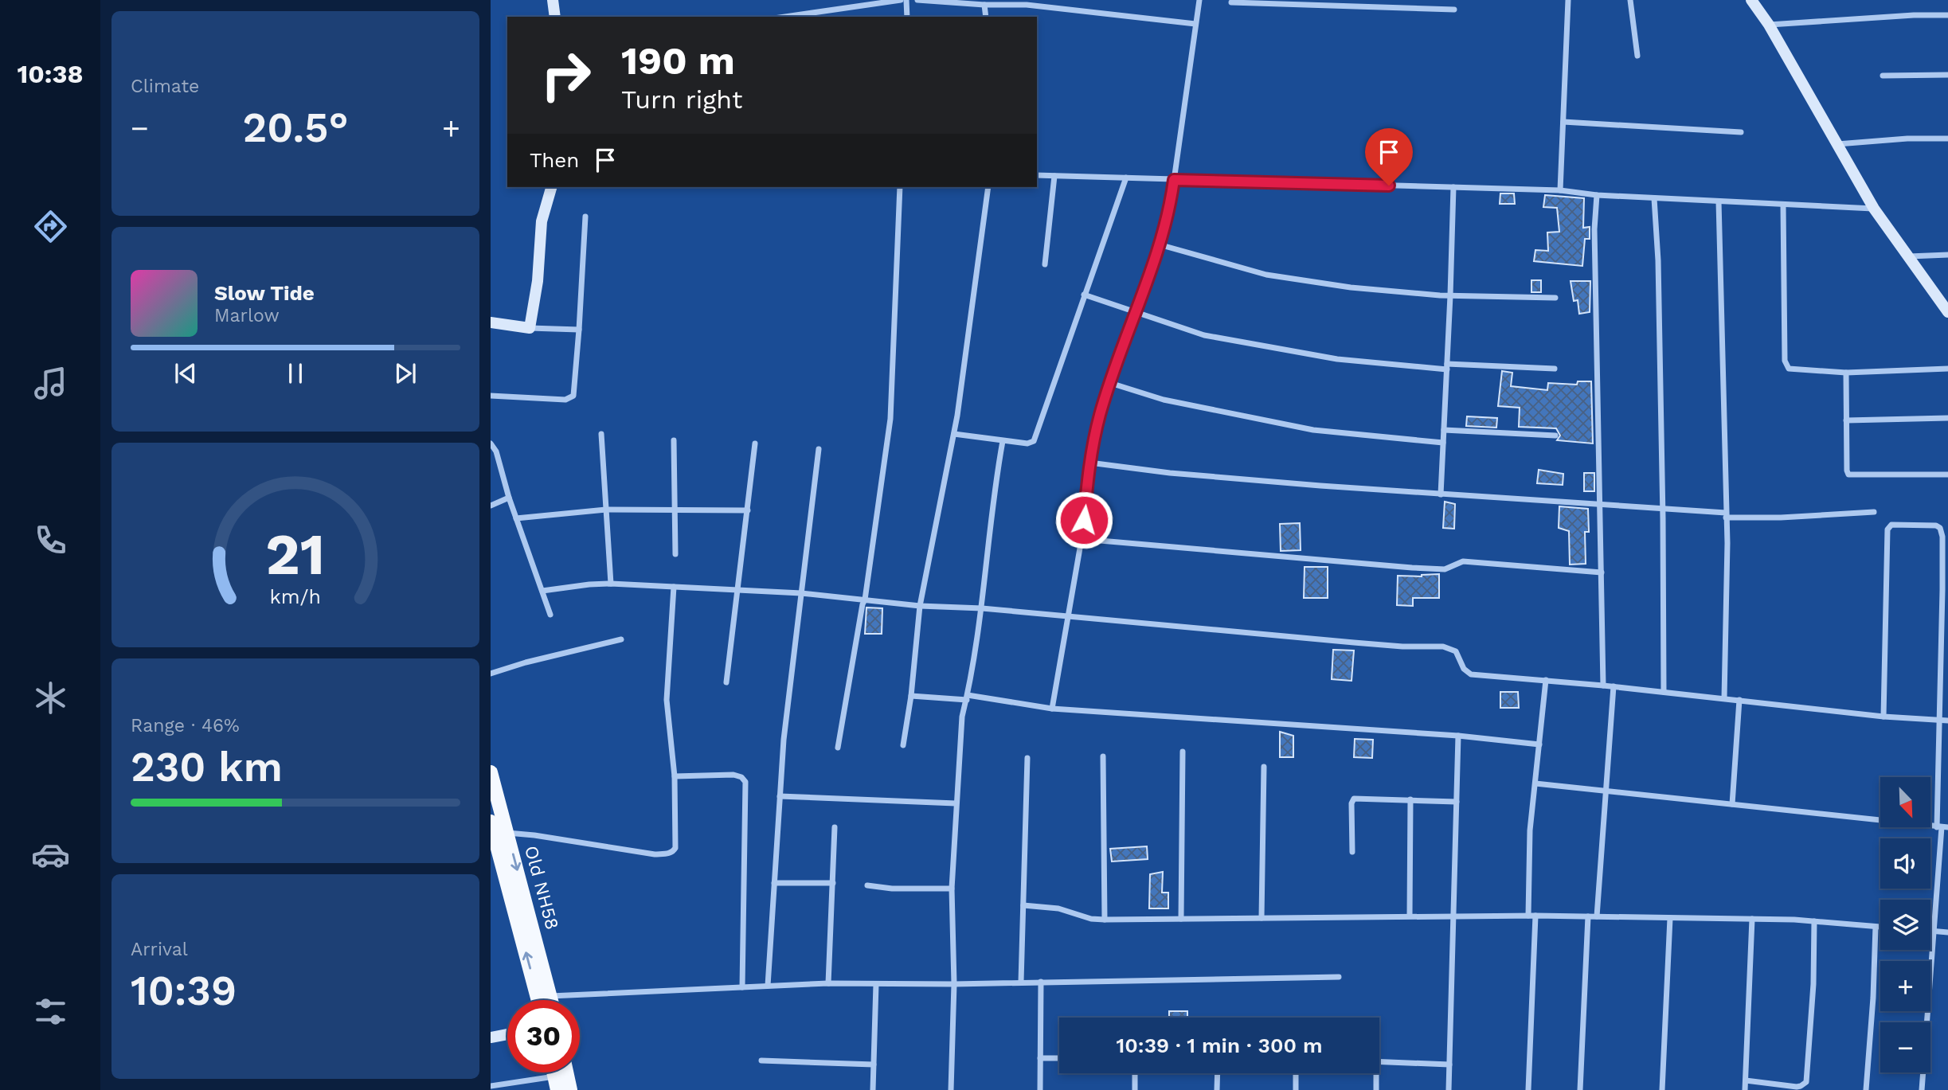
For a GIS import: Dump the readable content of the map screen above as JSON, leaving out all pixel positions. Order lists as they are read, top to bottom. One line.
{"streets":{"main road":["Old NH58"]},"north":"bottom right","page":{"tabs":"10:38","tile":["Climate",["Range · 46%","230 km"],["Arrival","10:39"]],"turn":["190 m","Turn right"],"heat":["−","20.5°","+"],"then":"Then","song":["Slow Tide","Marlow"],"map_buttons":["+","−"],"limit":"30","trip":"10:39 · 1 min · 300 m","gauge":["21","km/h"]}}
